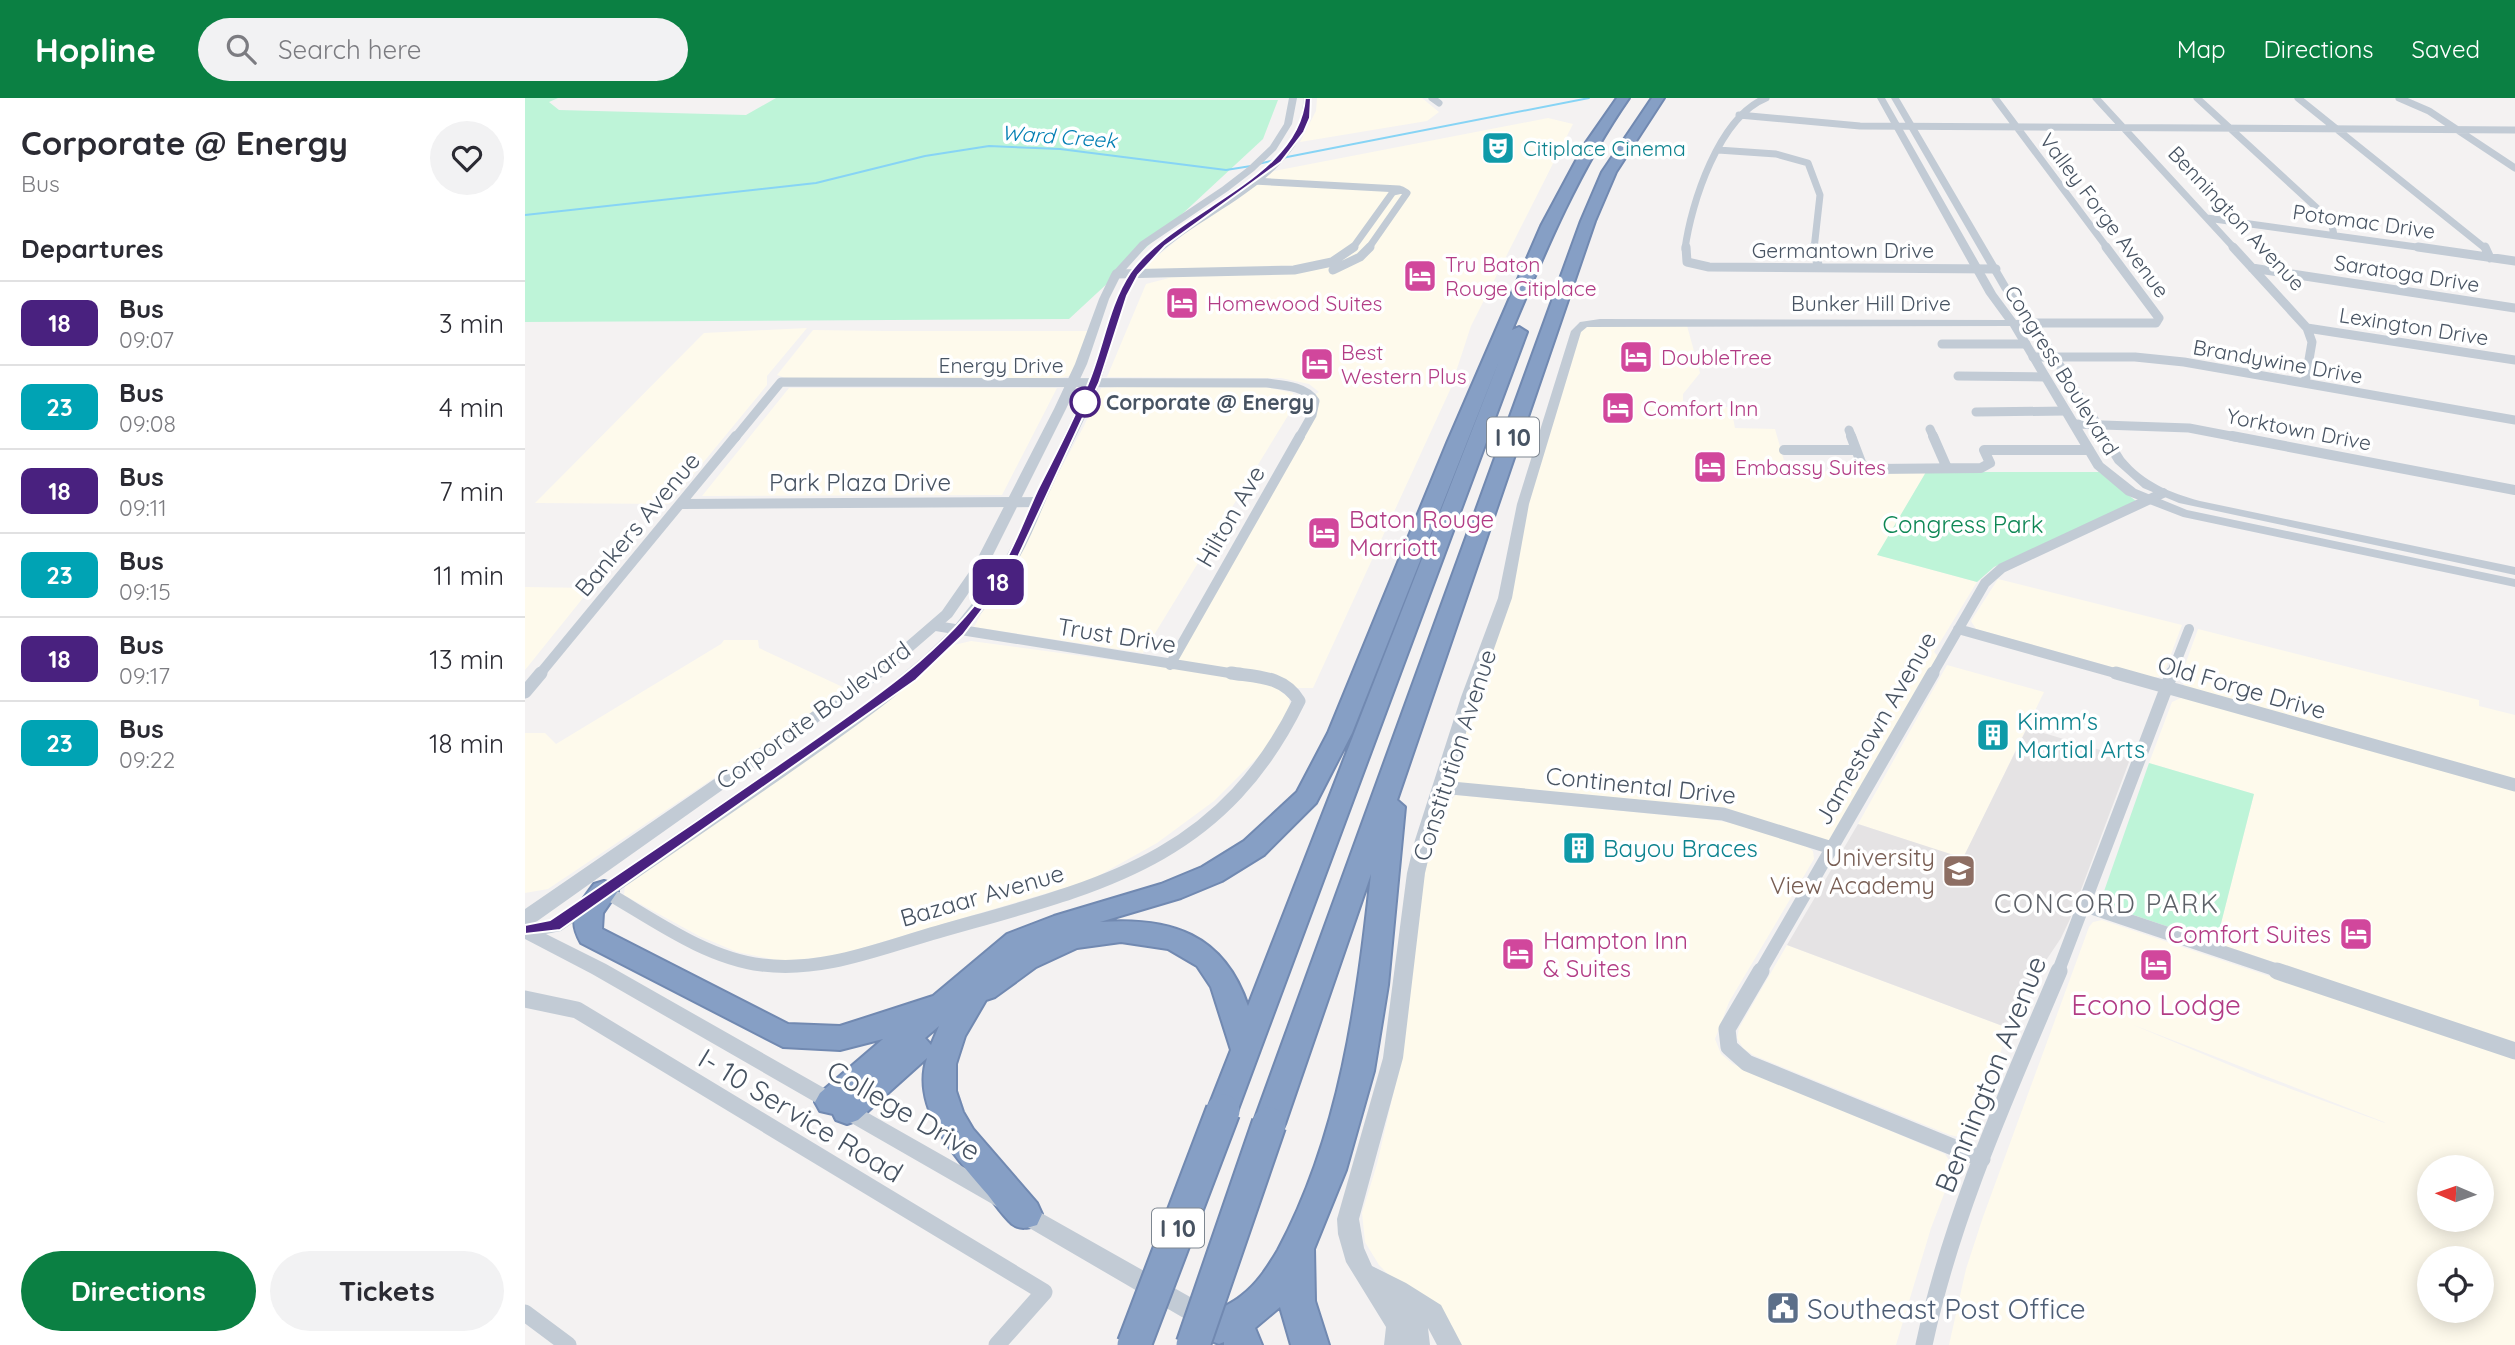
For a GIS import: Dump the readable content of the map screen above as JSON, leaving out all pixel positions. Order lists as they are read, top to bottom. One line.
{"streets":{"highway":["I 10"],"street":["Valley Forge Avenue","Bennington Avenue","Potomac Drive","Germantown Drive","Saratoga Drive","Bunker Hill Drive","Lexington Drive","Brandywine Drive","Energy Drive","Congress Boulevard","Yorktown Drive","Park Plaza Drive","Hilton Ave","Bankers Avenue","Trust Drive","Old Forge Drive","Corporate Boulevard","Jamestown Avenue","Constitution Avenue","Continental Drive","Bazaar Avenue","College Drive","I- 10 Service Road"]},"crossings":[["Valley Forge Avenue","Bunker Hill Drive"],["Bennington Avenue","Potomac Drive"],["Bennington Avenue","Saratoga Drive"],["Bennington Avenue","Lexington Drive"],["Bennington Avenue","Brandywine Drive"],["Bennington Avenue","Old Forge Drive"],["Bennington Avenue","Jamestown Avenue"],["Germantown Drive","Congress Boulevard"],["Bunker Hill Drive","Congress Boulevard"],["Bunker Hill Drive","Constitution Avenue"],["Brandywine Drive","Congress Boulevard"],["Energy Drive","Hilton Ave"],["Energy Drive","Bankers Avenue"],["Energy Drive","Corporate Boulevard"],["Congress Boulevard","Yorktown Drive"],["Congress Boulevard","Jamestown Avenue"],["I 10","College Drive"],["Park Plaza Drive","Bankers Avenue"],["Park Plaza Drive","Corporate Boulevard"],["Hilton Ave","Trust Drive"],["Trust Drive","Corporate Boulevard"],["Trust Drive","Bazaar Avenue"],["Old Forge Drive","Jamestown Avenue"],["Corporate Boulevard","Bazaar Avenue"],["Corporate Boulevard","College Drive"],["Jamestown Avenue","Continental Drive"],["Constitution Avenue","Continental Drive"]],"districts":["CONCORD PARK"],"water":["Ward Creek"],"parks":["Congress Park"],"places":{"theatre":["Citiplace Cinema"],"hotel":["Tru Baton Rouge Citiplace","Homewood Suites","DoubleTree","Best Western Plus","Comfort Inn","Embassy Suites","Baton Rouge Marriott","Comfort Suites","Hampton Inn & Suites","Econo Lodge"],"other":["Corporate @ Energy"],"building":["Kimm's Martial Arts","Bayou Braces"],"school or university":["University View Academy"],"public building":["Southeast Post Office"]},"lines":["bus line 18"],"north":"left","page":{"header":"Hopline","search":"Search here","nav":["Map","Directions","Saved"],"heading":[["Corporate @ Energy","Bus"],"Departures"],"on_map":"18","list":[{"mark":"18","name":"Bus","note":"09:07","value":"3 min"},{"mark":"23","name":"Bus","note":"09:08","value":"4 min"},{"mark":"18","name":"Bus","note":"09:11","value":"7 min"},{"mark":"23","name":"Bus","note":"09:15","value":"11 min"},{"mark":"18","name":"Bus","note":"09:17","value":"13 min"},{"mark":"23","name":"Bus","note":"09:22","value":"18 min"}],"buttons":["Directions","Tickets"]}}
